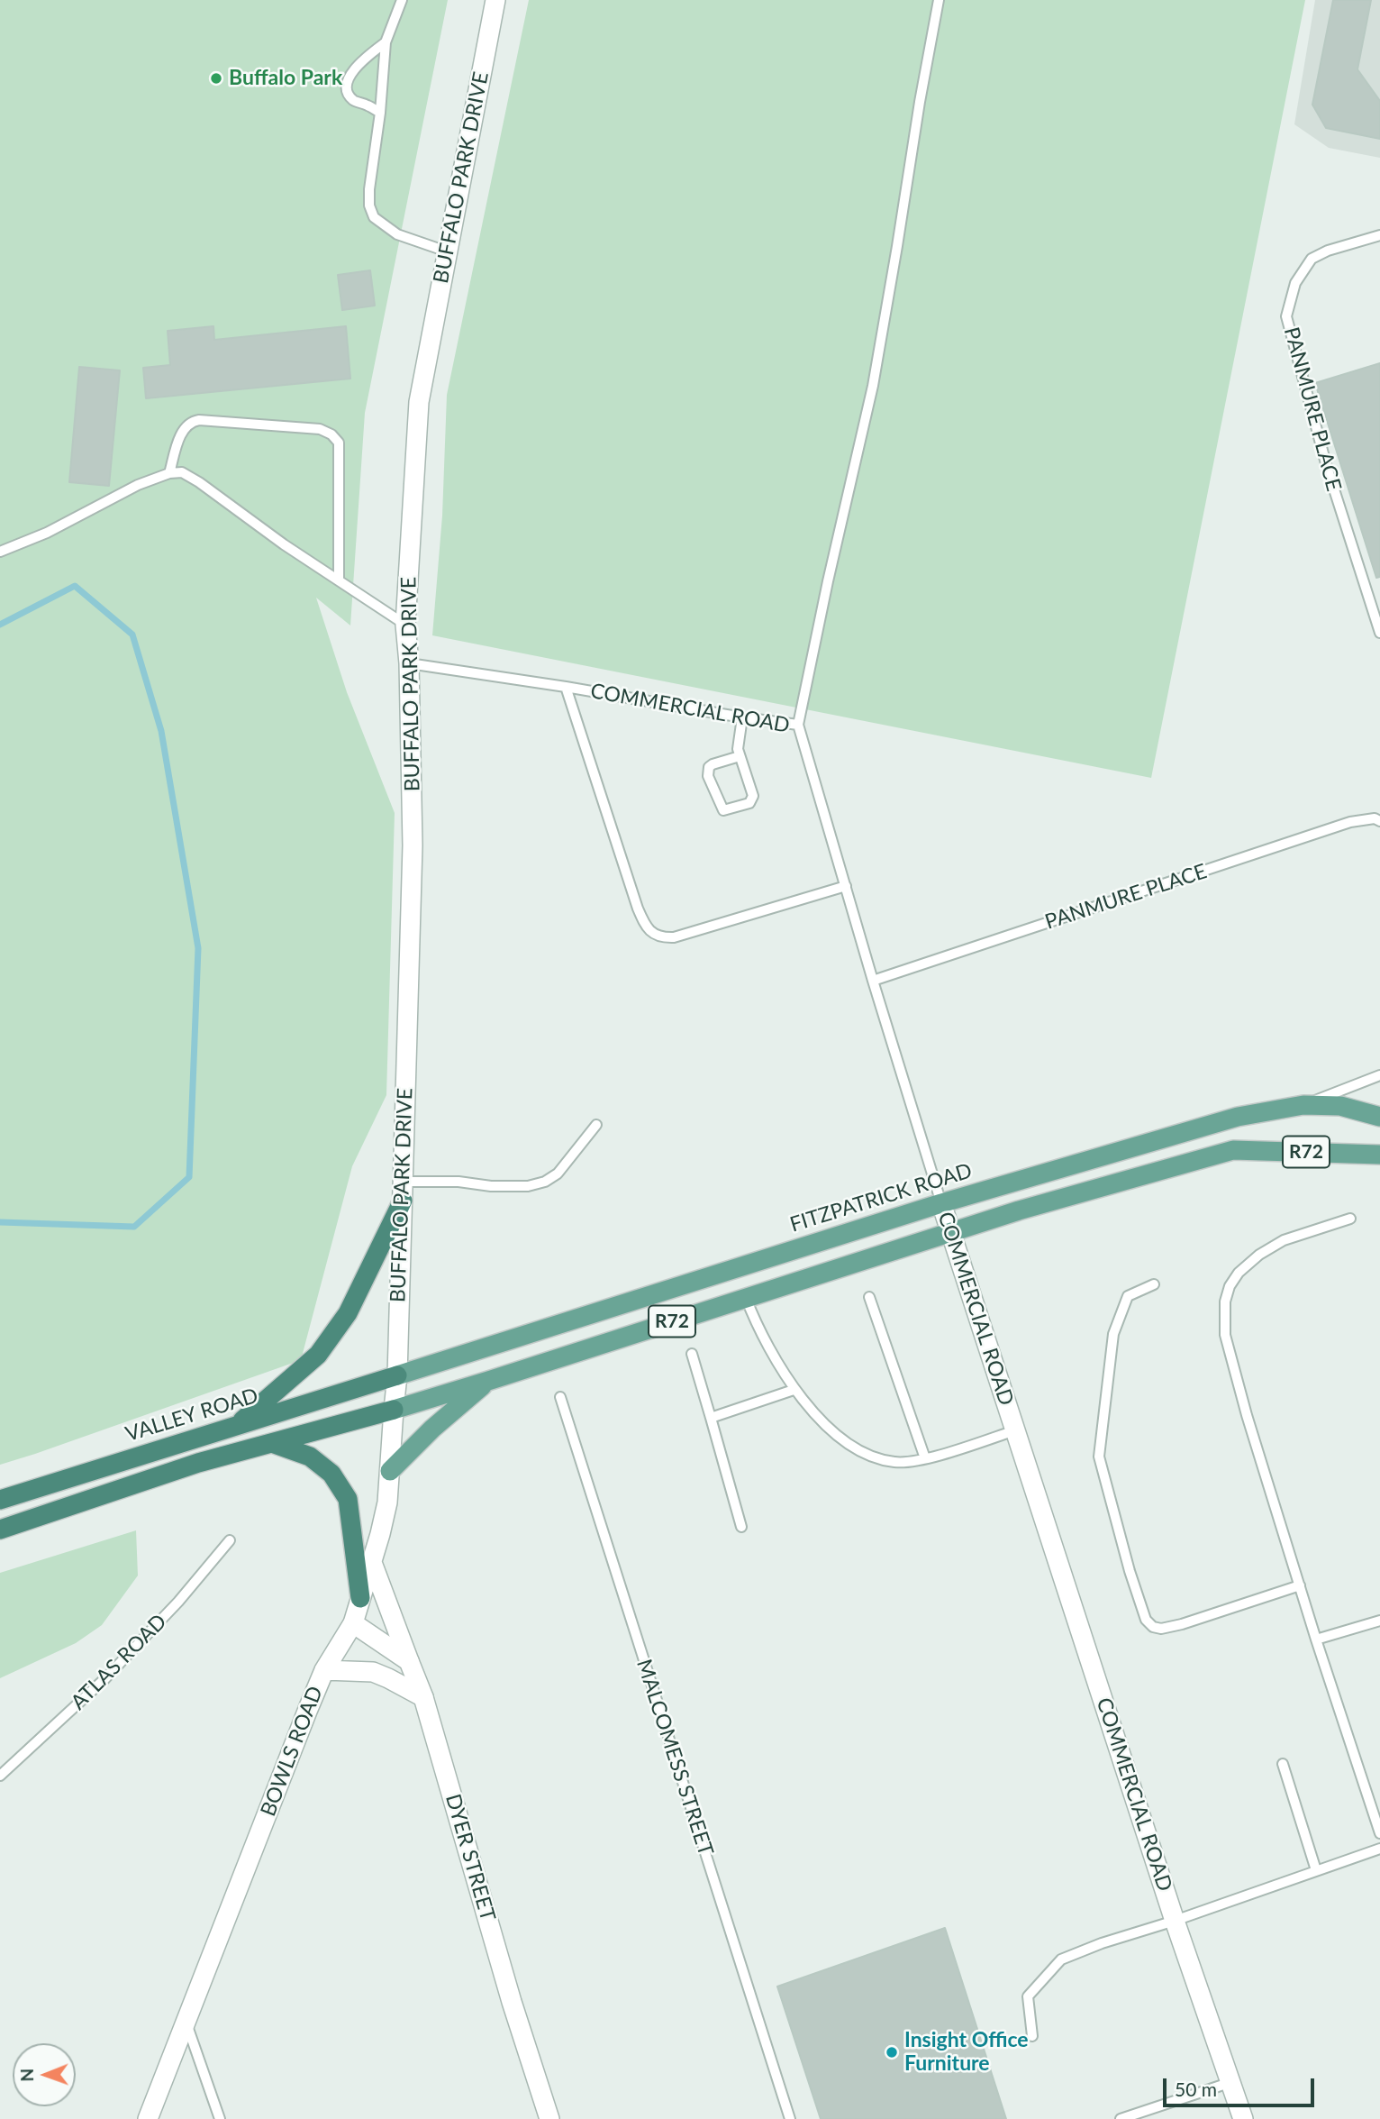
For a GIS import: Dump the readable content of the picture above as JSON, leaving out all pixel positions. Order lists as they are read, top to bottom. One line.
{"streets":{"highway":["R72","VALLEY ROAD"],"main road":["FITZPATRICK ROAD"],"street":["BUFFALO PARK DRIVE","COMMERCIAL ROAD","BOWLS ROAD","DYER STREET"],"lane":["PANMURE PLACE","ATLAS ROAD","MALCOMESS STREET"]},"crossings":[["BUFFALO PARK DRIVE","COMMERCIAL ROAD"],["BUFFALO PARK DRIVE","FITZPATRICK ROAD"],["BUFFALO PARK DRIVE","VALLEY ROAD"],["BUFFALO PARK DRIVE","BOWLS ROAD"],["PANMURE PLACE","COMMERCIAL ROAD"],["COMMERCIAL ROAD","R72"],["COMMERCIAL ROAD","FITZPATRICK ROAD"],["R72","FITZPATRICK ROAD"],["R72","BOWLS ROAD"],["FITZPATRICK ROAD","VALLEY ROAD"],["FITZPATRICK ROAD","BOWLS ROAD"],["VALLEY ROAD","BOWLS ROAD"],["BOWLS ROAD","DYER STREET"]],"places":["Buffalo Park","Insight Office Furniture"],"scale_bar":"50 m","north":"left"}
